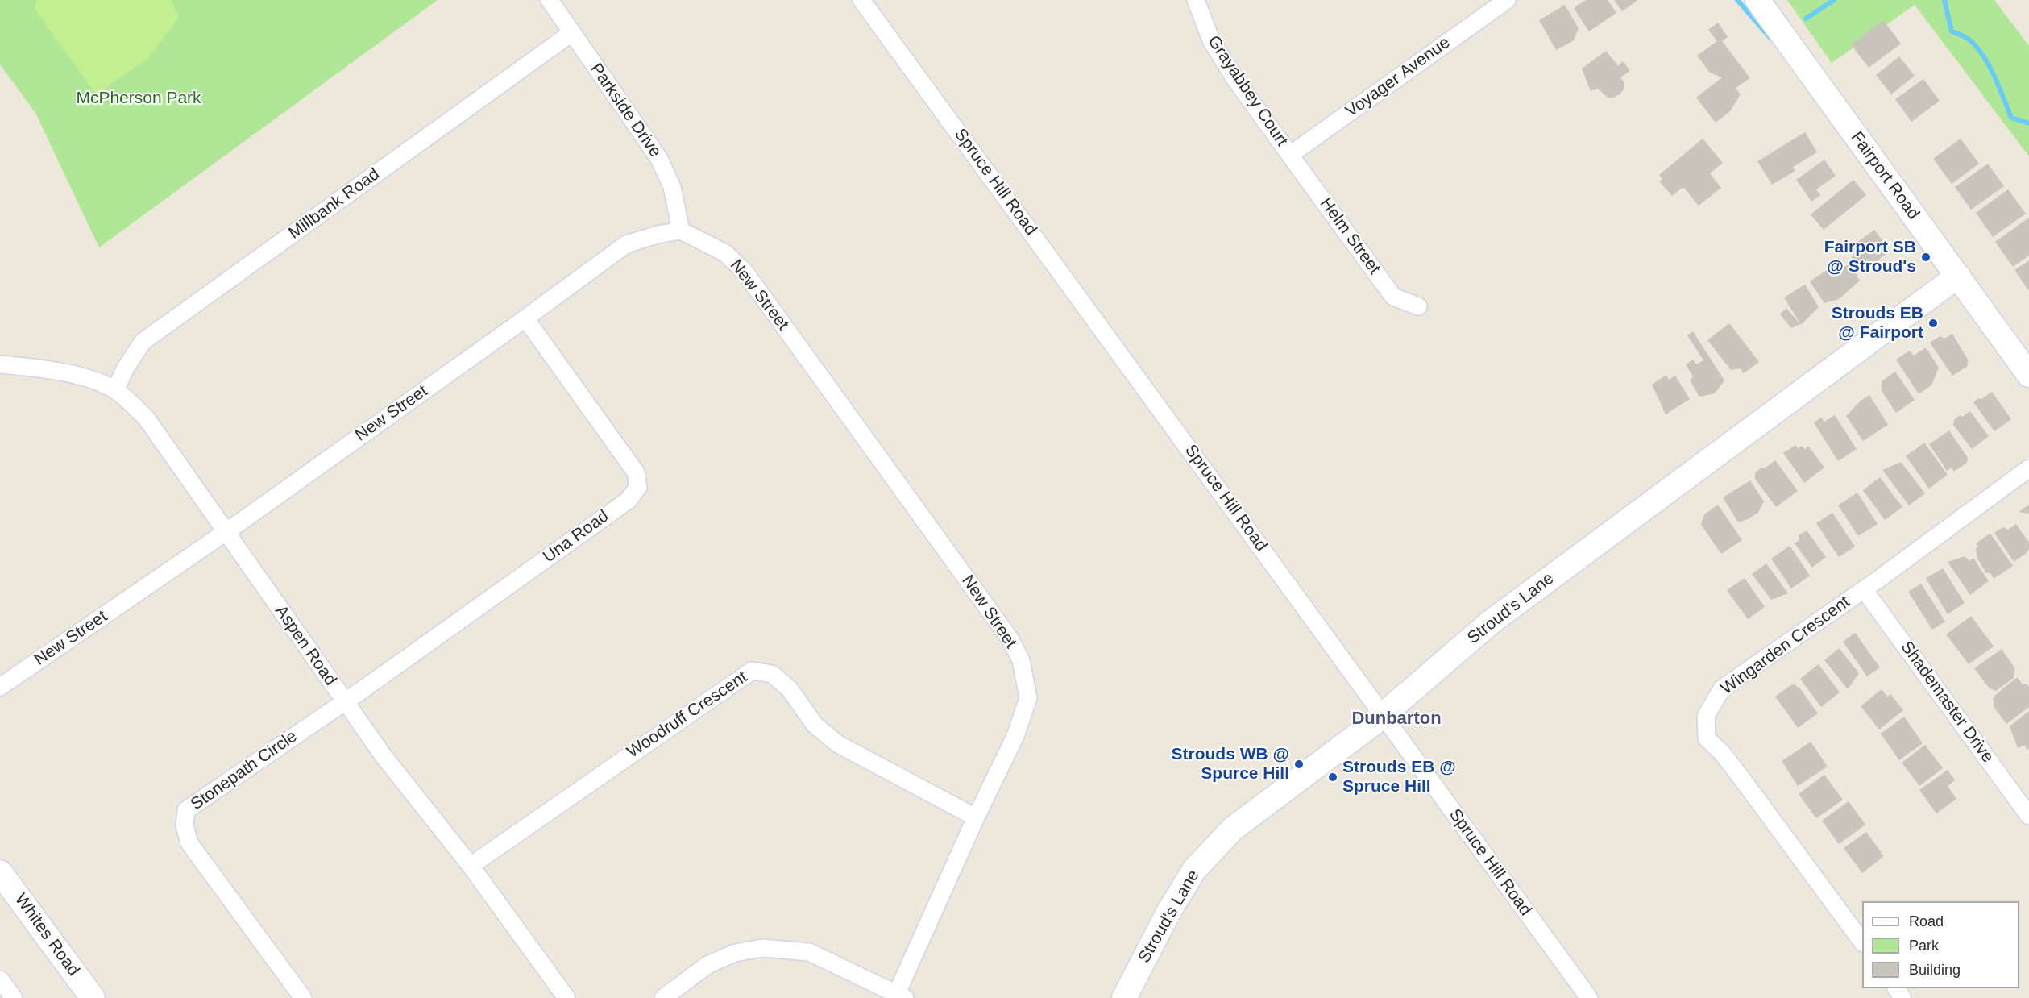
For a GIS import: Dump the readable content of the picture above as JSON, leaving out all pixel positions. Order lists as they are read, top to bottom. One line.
{"streets":{"street":["Voyager Avenue","Grayabbey Court","Parkside Drive","Fairport Road","Spruce Hill Road","Millbank Road","Helm Street","New Street","Una Road","Stroud's Lane","Aspen Road","Wingarden Crescent","Shademaster Drive","Woodruff Crescent","Stonepath Circle","Whites Road"]},"crossings":[["Voyager Avenue","Grayabbey Court"],["Voyager Avenue","Helm Street"],["Grayabbey Court","Helm Street"],["Parkside Drive","Millbank Road"],["Parkside Drive","New Street"],["Fairport Road","Stroud's Lane"],["Spruce Hill Road","Stroud's Lane"],["Millbank Road","Aspen Road"],["New Street","Una Road"],["New Street","Aspen Road"],["New Street","Woodruff Crescent"],["Una Road","Aspen Road"],["Una Road","Stonepath Circle"],["Aspen Road","Woodruff Crescent"],["Aspen Road","Stonepath Circle"],["Wingarden Crescent","Shademaster Drive"]],"districts":["Dunbarton"],"parks":["McPherson Park"],"places":["Fairport SB @ Stroud's","Strouds EB @ Fairport","Strouds WB @ Spurce Hill","Strouds EB @ Spruce Hill"],"legend":["Road","Park","Building"]}
